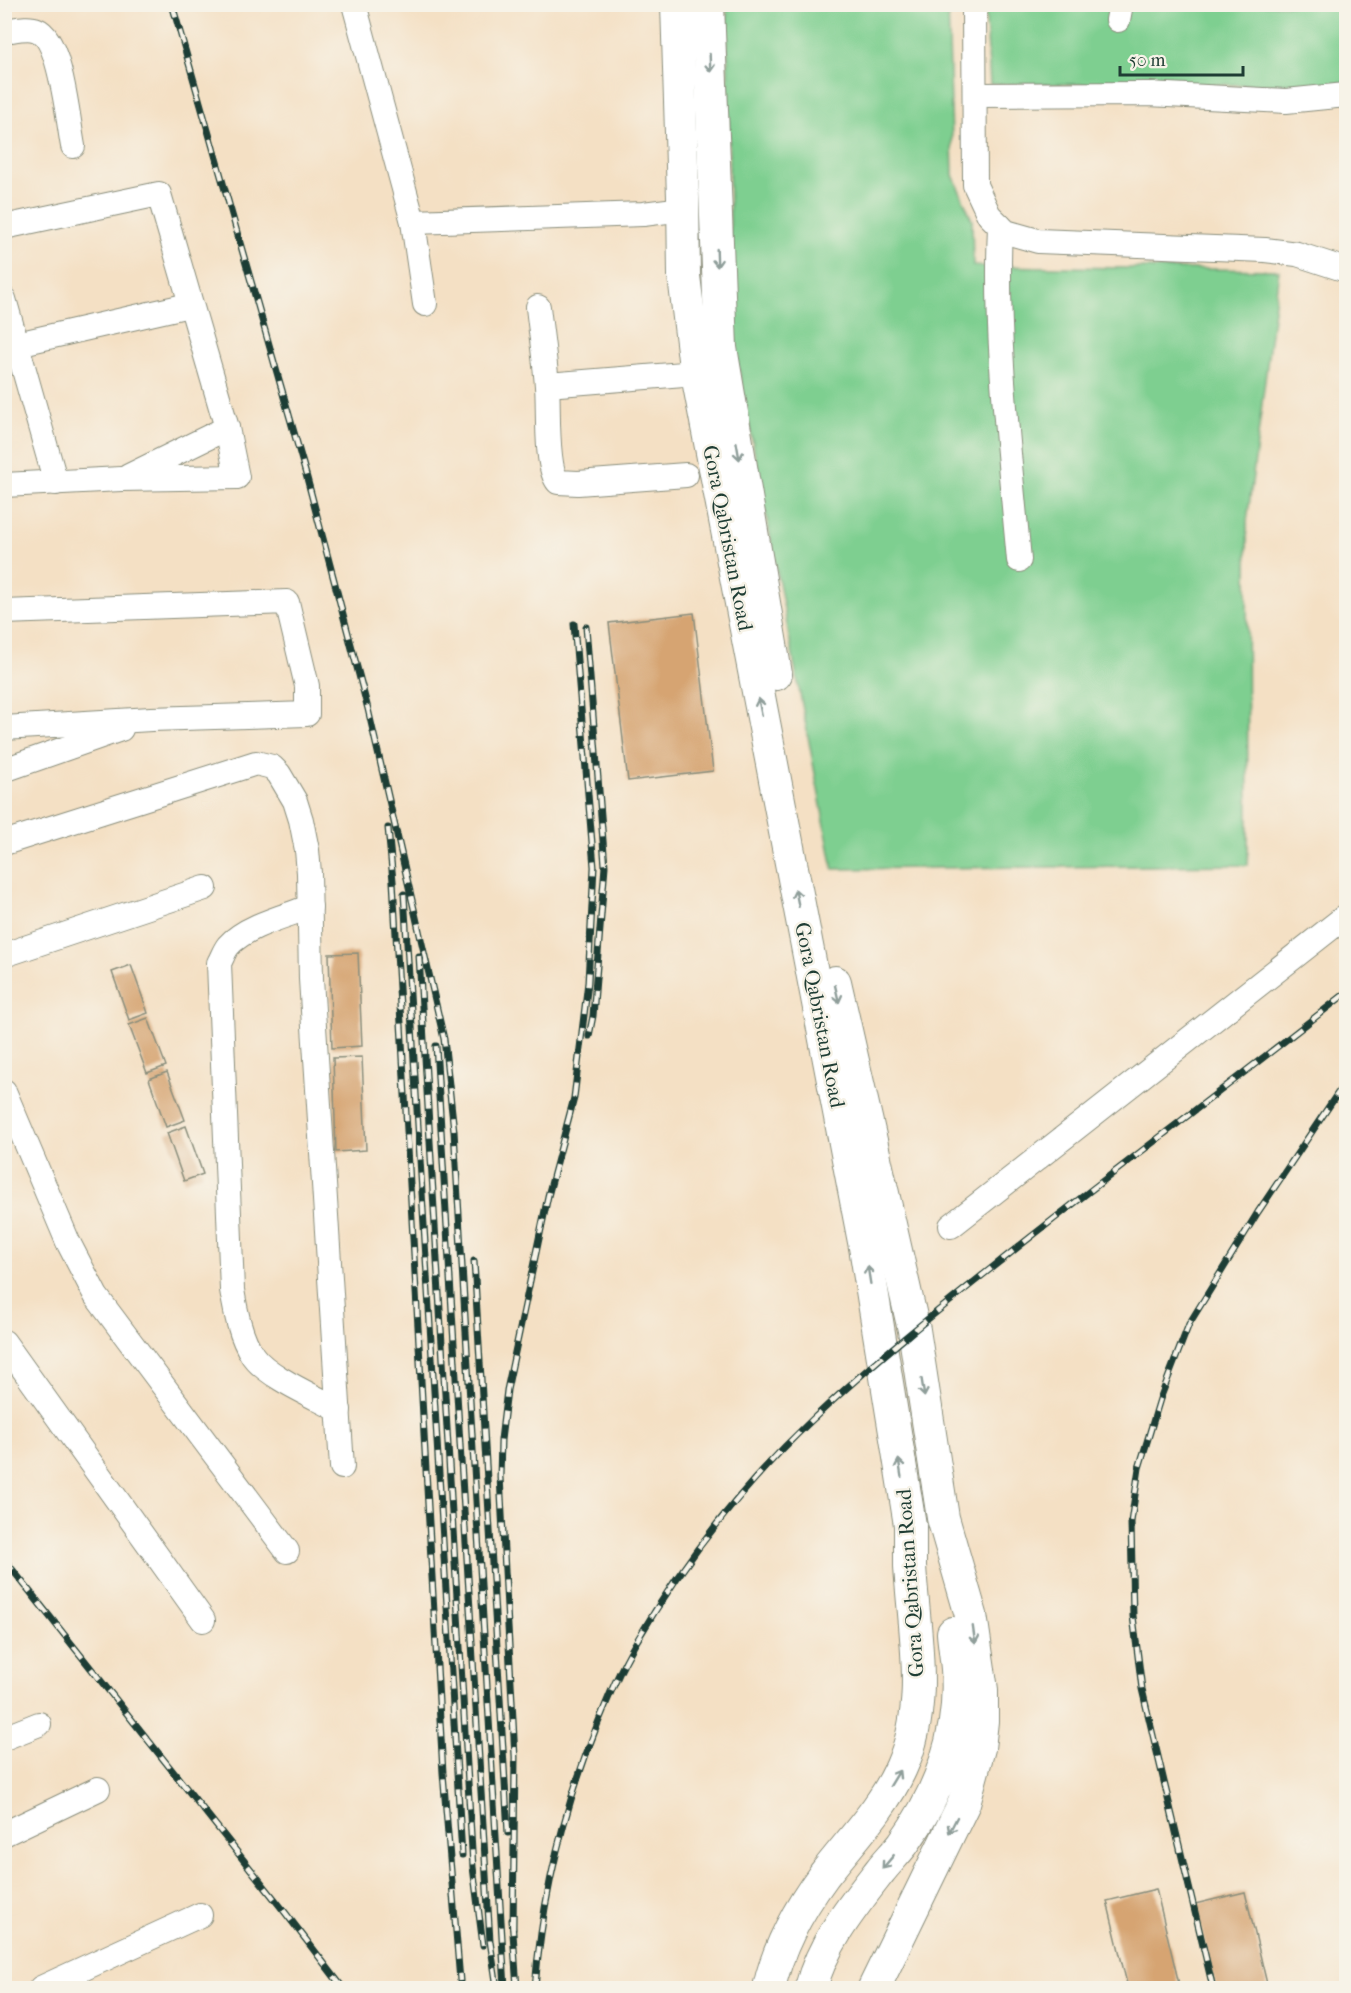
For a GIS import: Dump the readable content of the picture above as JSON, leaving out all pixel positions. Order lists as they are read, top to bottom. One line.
{"streets":{"main road":["Gora Qabristan Road"]},"scale_bar":"50 m"}
